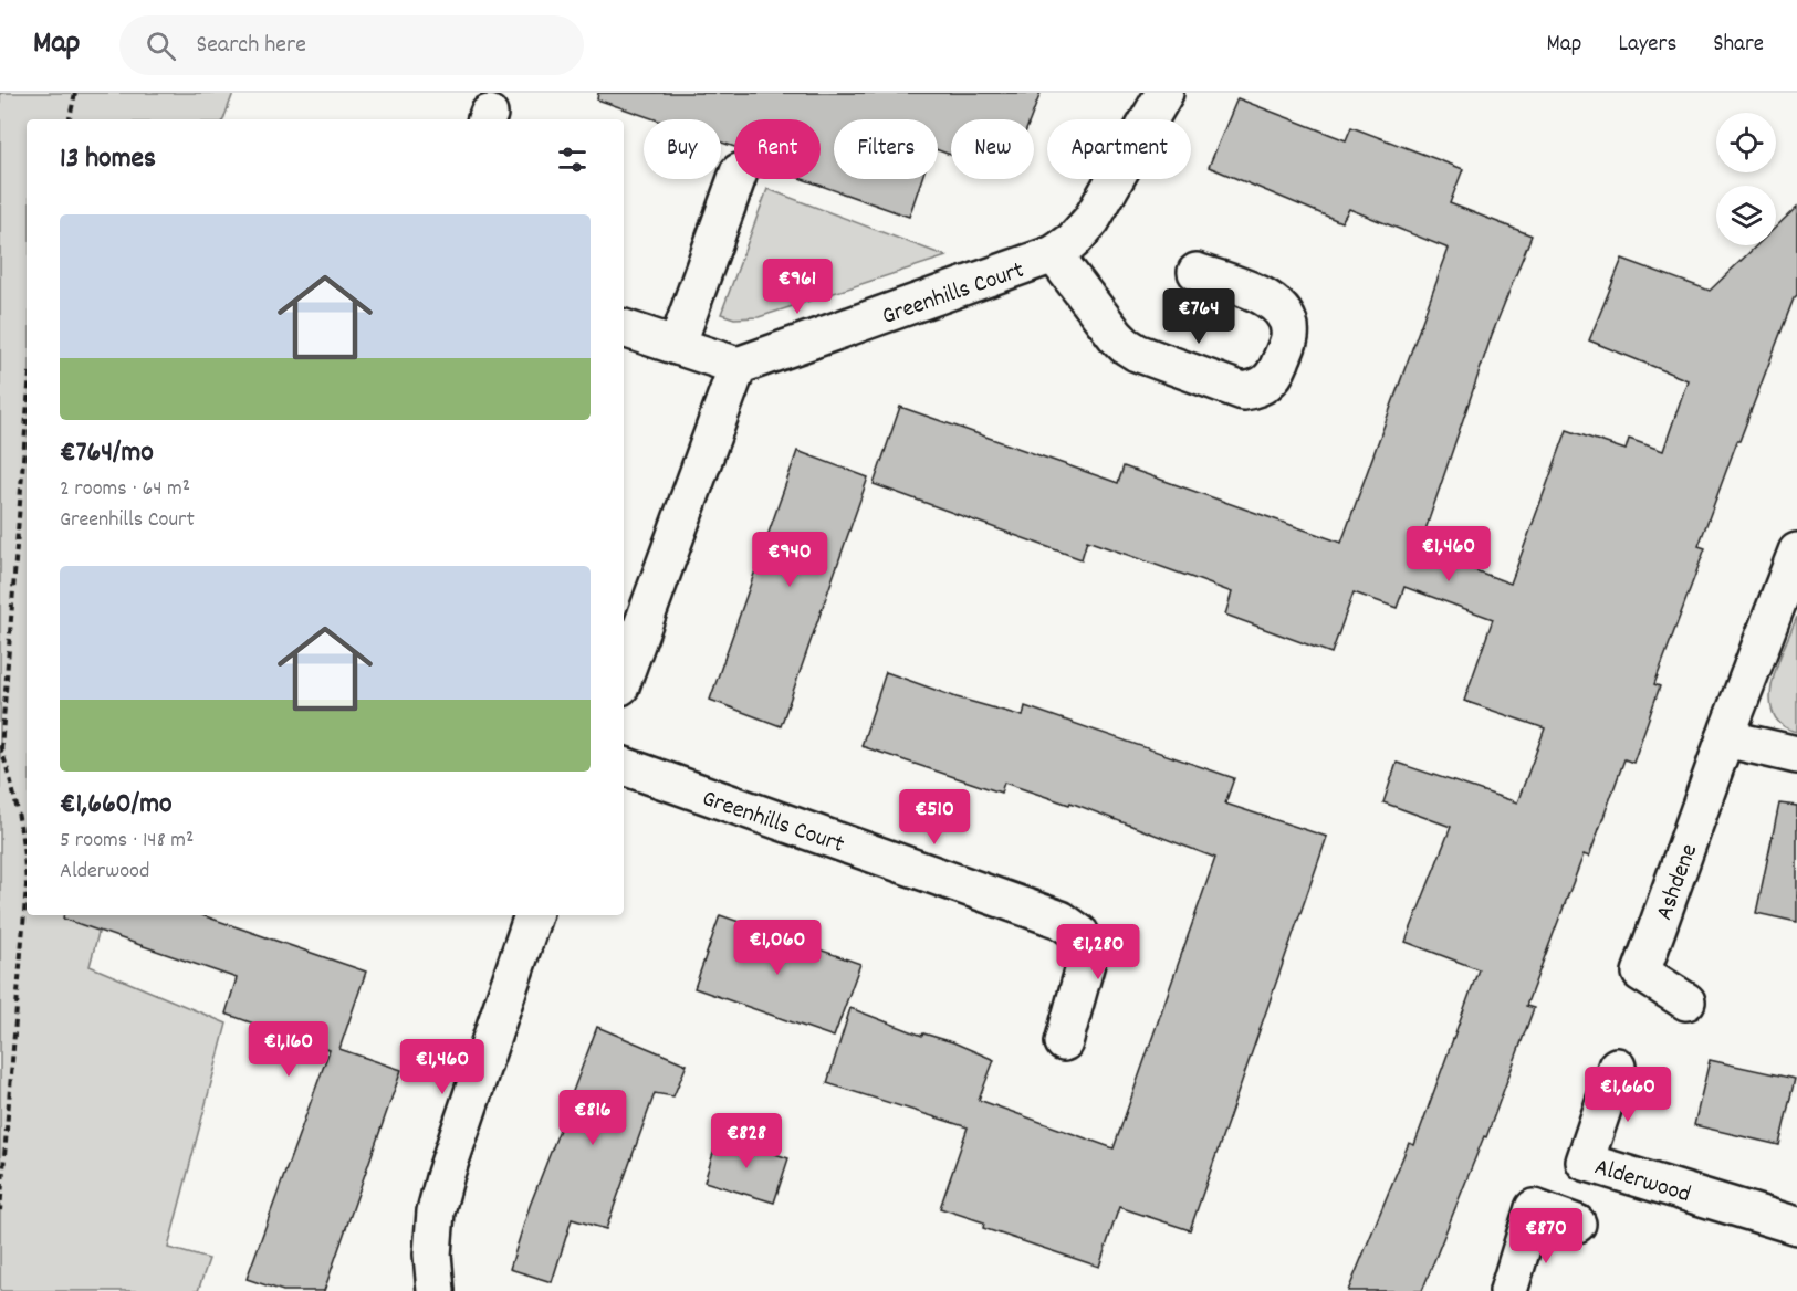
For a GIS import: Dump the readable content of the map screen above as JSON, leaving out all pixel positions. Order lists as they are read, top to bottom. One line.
{"streets":{"street":["Greenhills Court","Ashdene","Alderwood"]},"page":{"header":"Map","search":"Search here","nav":["Map","Layers","Share"],"chip":["Buy","Rent","Filters","New","Apartment"],"heading":"13 homes","list":[{"name":"€764/mo","note":"2 rooms · 64 m² · Greenhills Court"},{"name":"€1,660/mo","note":"5 rooms · 148 m² · Alderwood"}],"price":["€961","€764","€1,460","€940","€510","€1,060","€1,280","€1,160","€1,460","€1,660","€816","€828","€870"]}}
